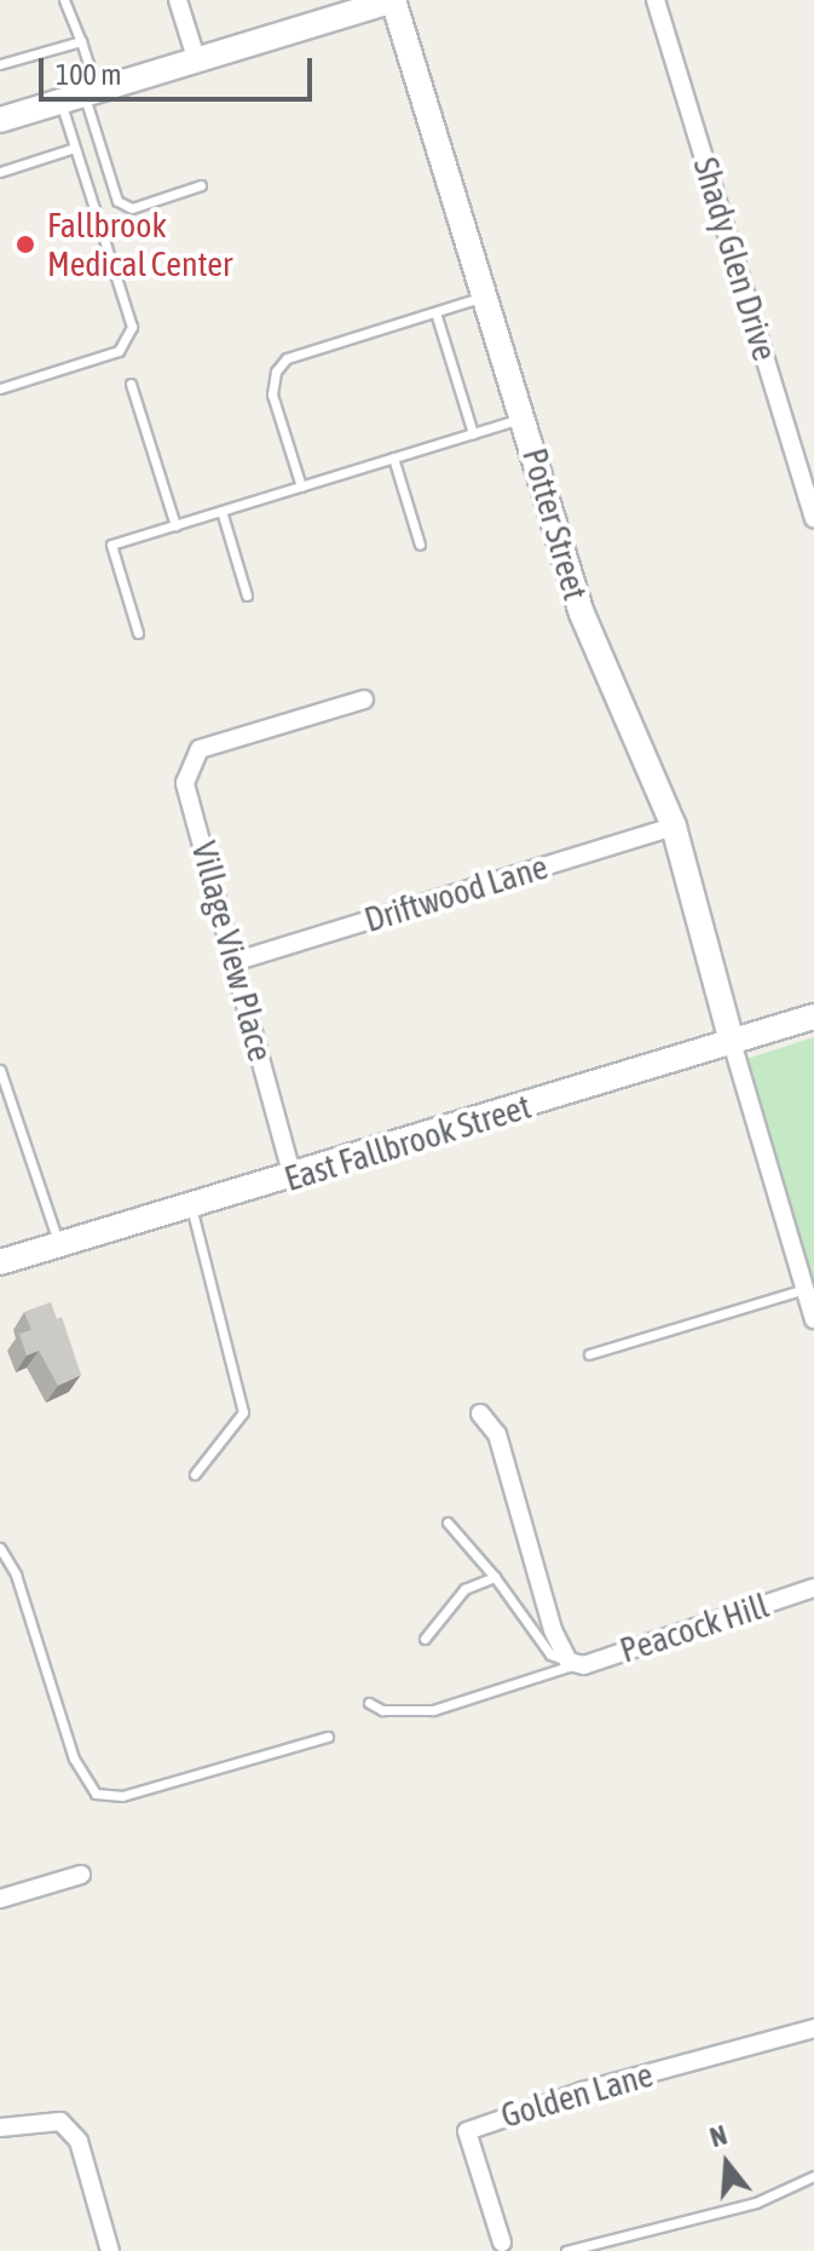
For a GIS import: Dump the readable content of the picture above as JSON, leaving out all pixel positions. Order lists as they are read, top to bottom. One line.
{"streets":{"street":["Shady Glen Drive","Potter Street","Driftwood Lane","Village View Place","East Fallbrook Street","Peacock Hill","Golden Lane"]},"crossings":[["Potter Street","Driftwood Lane"],["Potter Street","East Fallbrook Street"],["Driftwood Lane","Village View Place"],["Village View Place","East Fallbrook Street"]],"places":["Fallbrook Medical Center"],"scale_bar":"100 m","north":"top"}
